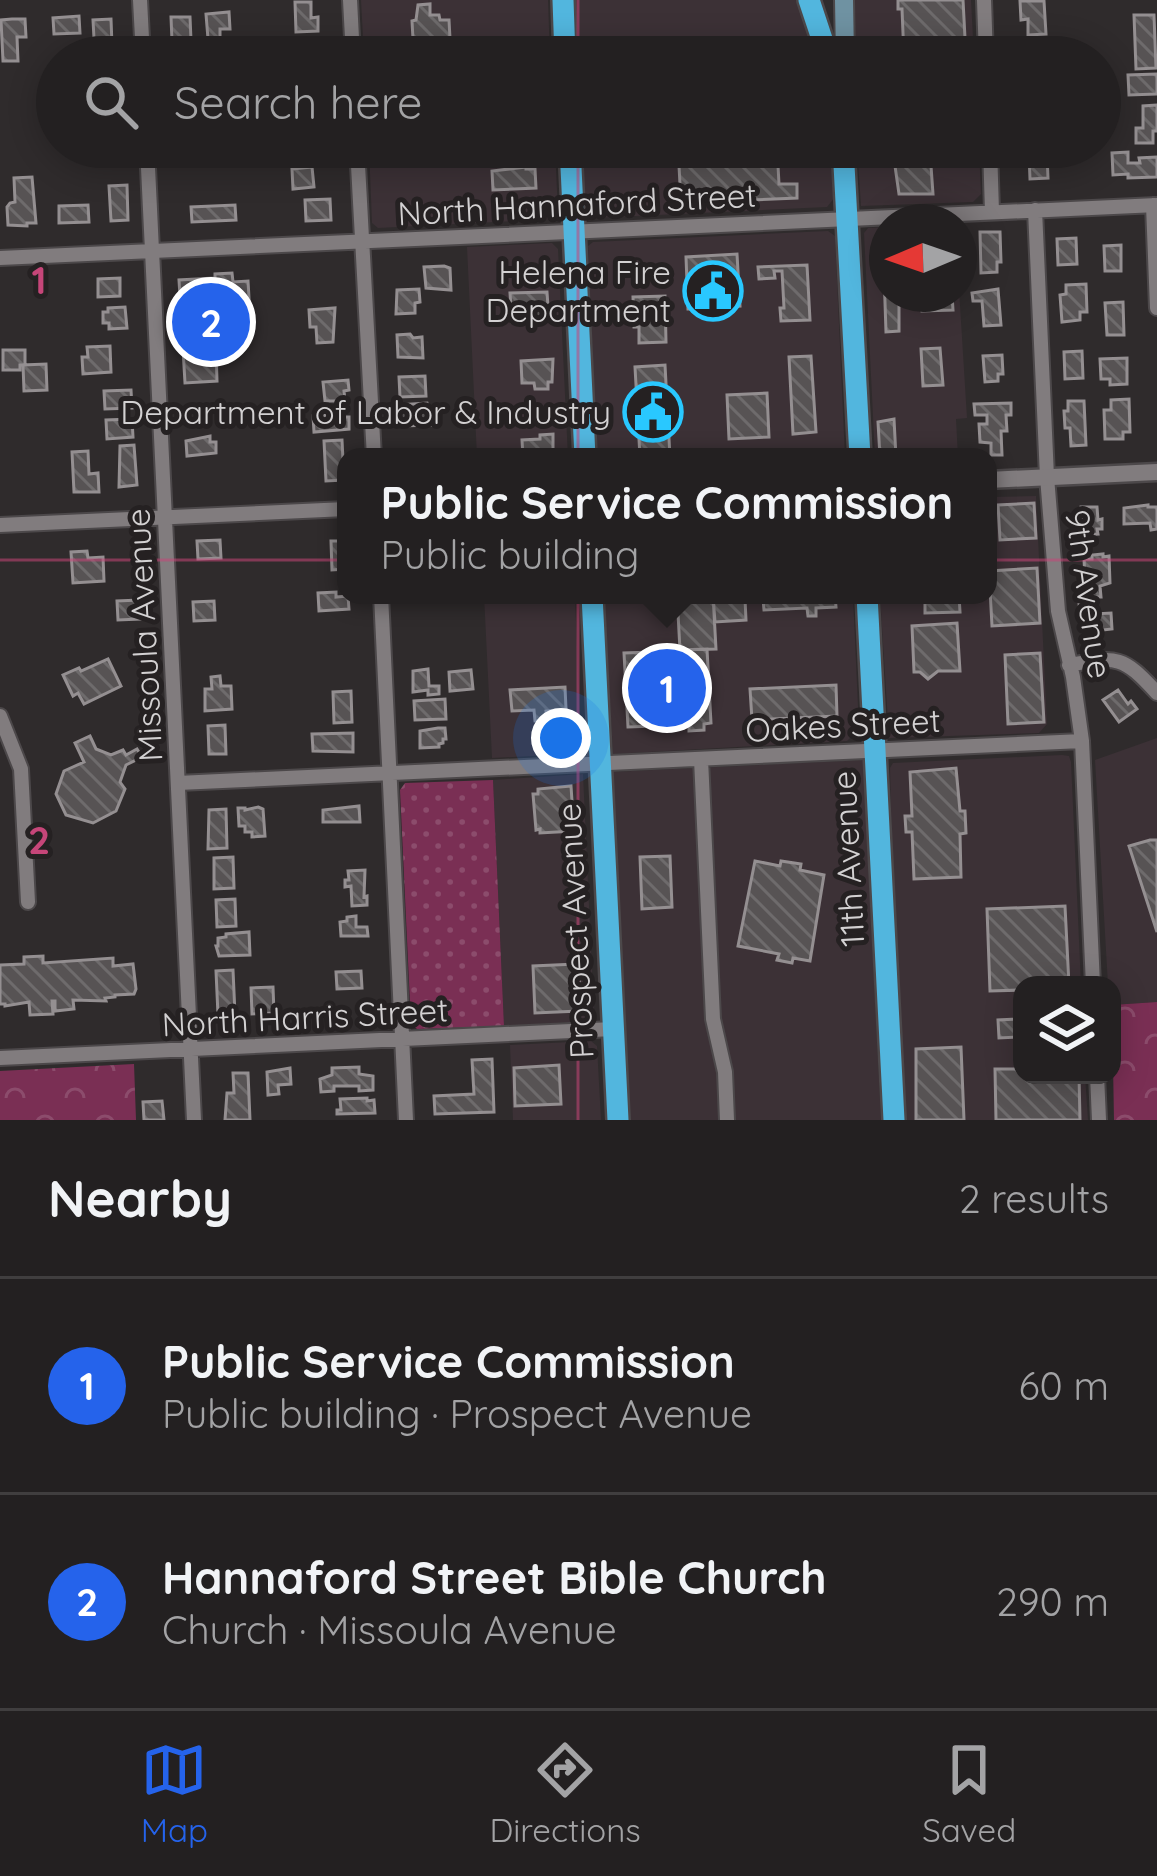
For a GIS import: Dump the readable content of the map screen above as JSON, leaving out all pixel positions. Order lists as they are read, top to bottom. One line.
{"streets":{"highway":["11th Avenue","Prospect Avenue"],"street":["North Hannaford Street","9th Avenue","Missoula Avenue","Oakes Street","North Harris Street"]},"crossings":[["North Hannaford Street","9th Avenue"],["North Hannaford Street","Missoula Avenue"],["9th Avenue","Oakes Street"],["Missoula Avenue","Oakes Street"],["Missoula Avenue","North Harris Street"],["Oakes Street","11th Avenue"],["Oakes Street","Prospect Avenue"],["Prospect Avenue","North Harris Street"]],"places":{"public building":["Helena Fire Department","Department of Labor & Industry"]},"north":"left","page":{"search":"Search here","pins":["2","1"],"popup":["Public Service Commission","Public building"],"heading":["Nearby","2 results"],"list":[{"mark":"1","name":"Public Service Commission","note":"Public building · Prospect Avenue","value":"60 m"},{"mark":"2","name":"Hannaford Street Bible Church","note":"Church · Missoula Avenue","value":"290 m"}],"nav":["Map","Directions","Saved"]},"grid":{"rows":["1","2"]}}
